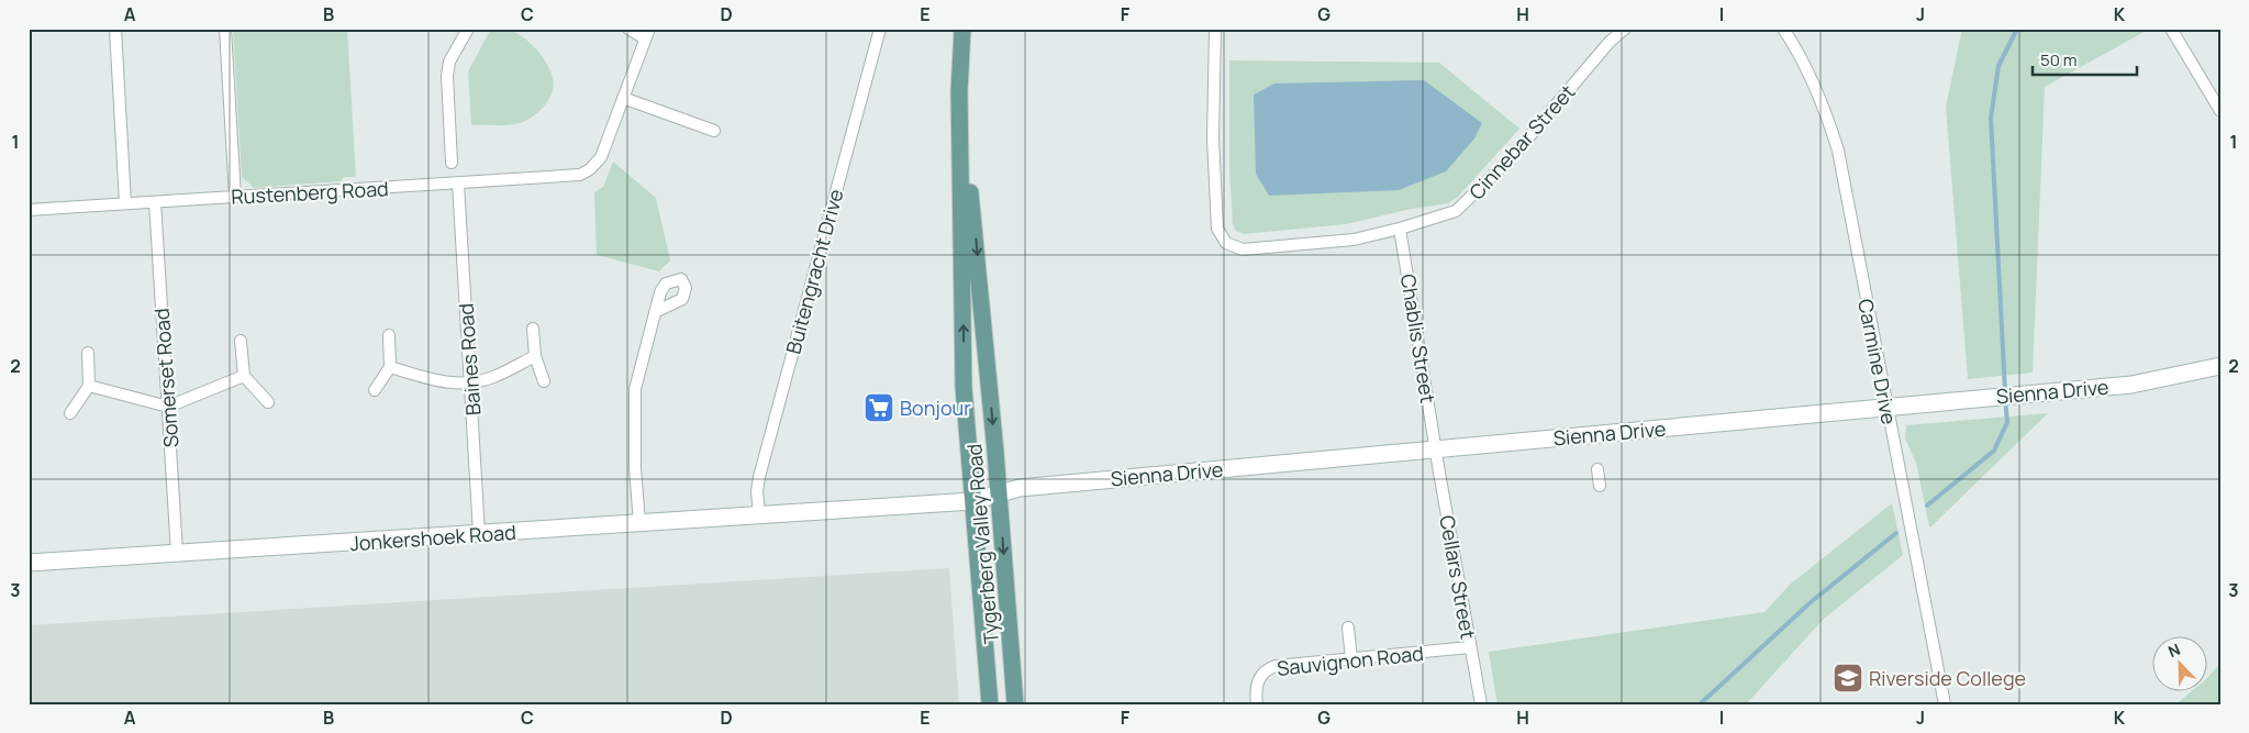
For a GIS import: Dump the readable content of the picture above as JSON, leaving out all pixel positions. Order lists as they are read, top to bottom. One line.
{"streets":{"main road":["Tygerberg Valley Road"],"street":["Cinnebar Street","Rustenberg Road","Buitengracht Drive","Chablis Street","Baines Road","Carmine Drive","Somerset Road","Sienna Drive","Jonkershoek Road","Cellars Street","Sauvignon Road"]},"crossings":[["Cinnebar Street","Chablis Street"],["Rustenberg Road","Baines Road"],["Rustenberg Road","Somerset Road"],["Buitengracht Drive","Jonkershoek Road"],["Chablis Street","Sienna Drive"],["Chablis Street","Cellars Street"],["Baines Road","Jonkershoek Road"],["Carmine Drive","Sienna Drive"],["Somerset Road","Jonkershoek Road"],["Sienna Drive","Tygerberg Valley Road"],["Sienna Drive","Cellars Street"],["Jonkershoek Road","Tygerberg Valley Road"],["Cellars Street","Sauvignon Road"]],"places":{"supermarket":["Bonjour"],"school or university":["Riverside College"]},"scale_bar":"50 m","north":"top left","grid":{"columns":["A","B","C","D","E","F","G","H","I","J","K"],"rows":["1","2","3"]}}
